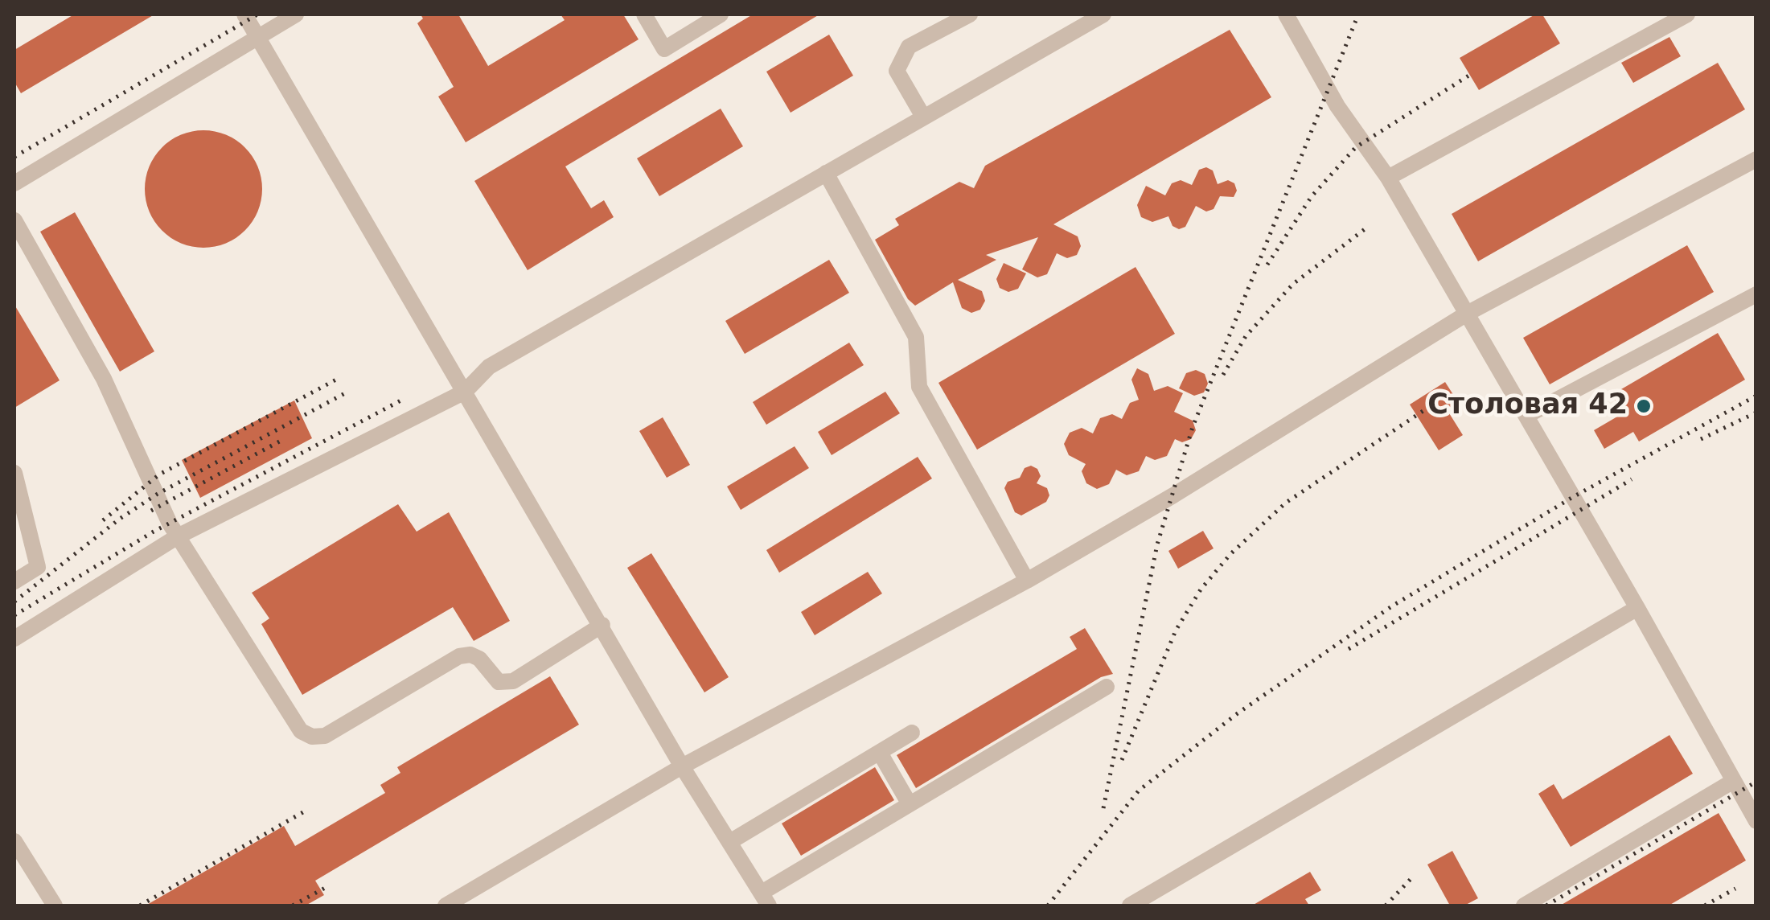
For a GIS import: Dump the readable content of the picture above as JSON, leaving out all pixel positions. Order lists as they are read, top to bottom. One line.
{"places":["Столовая 42"]}
